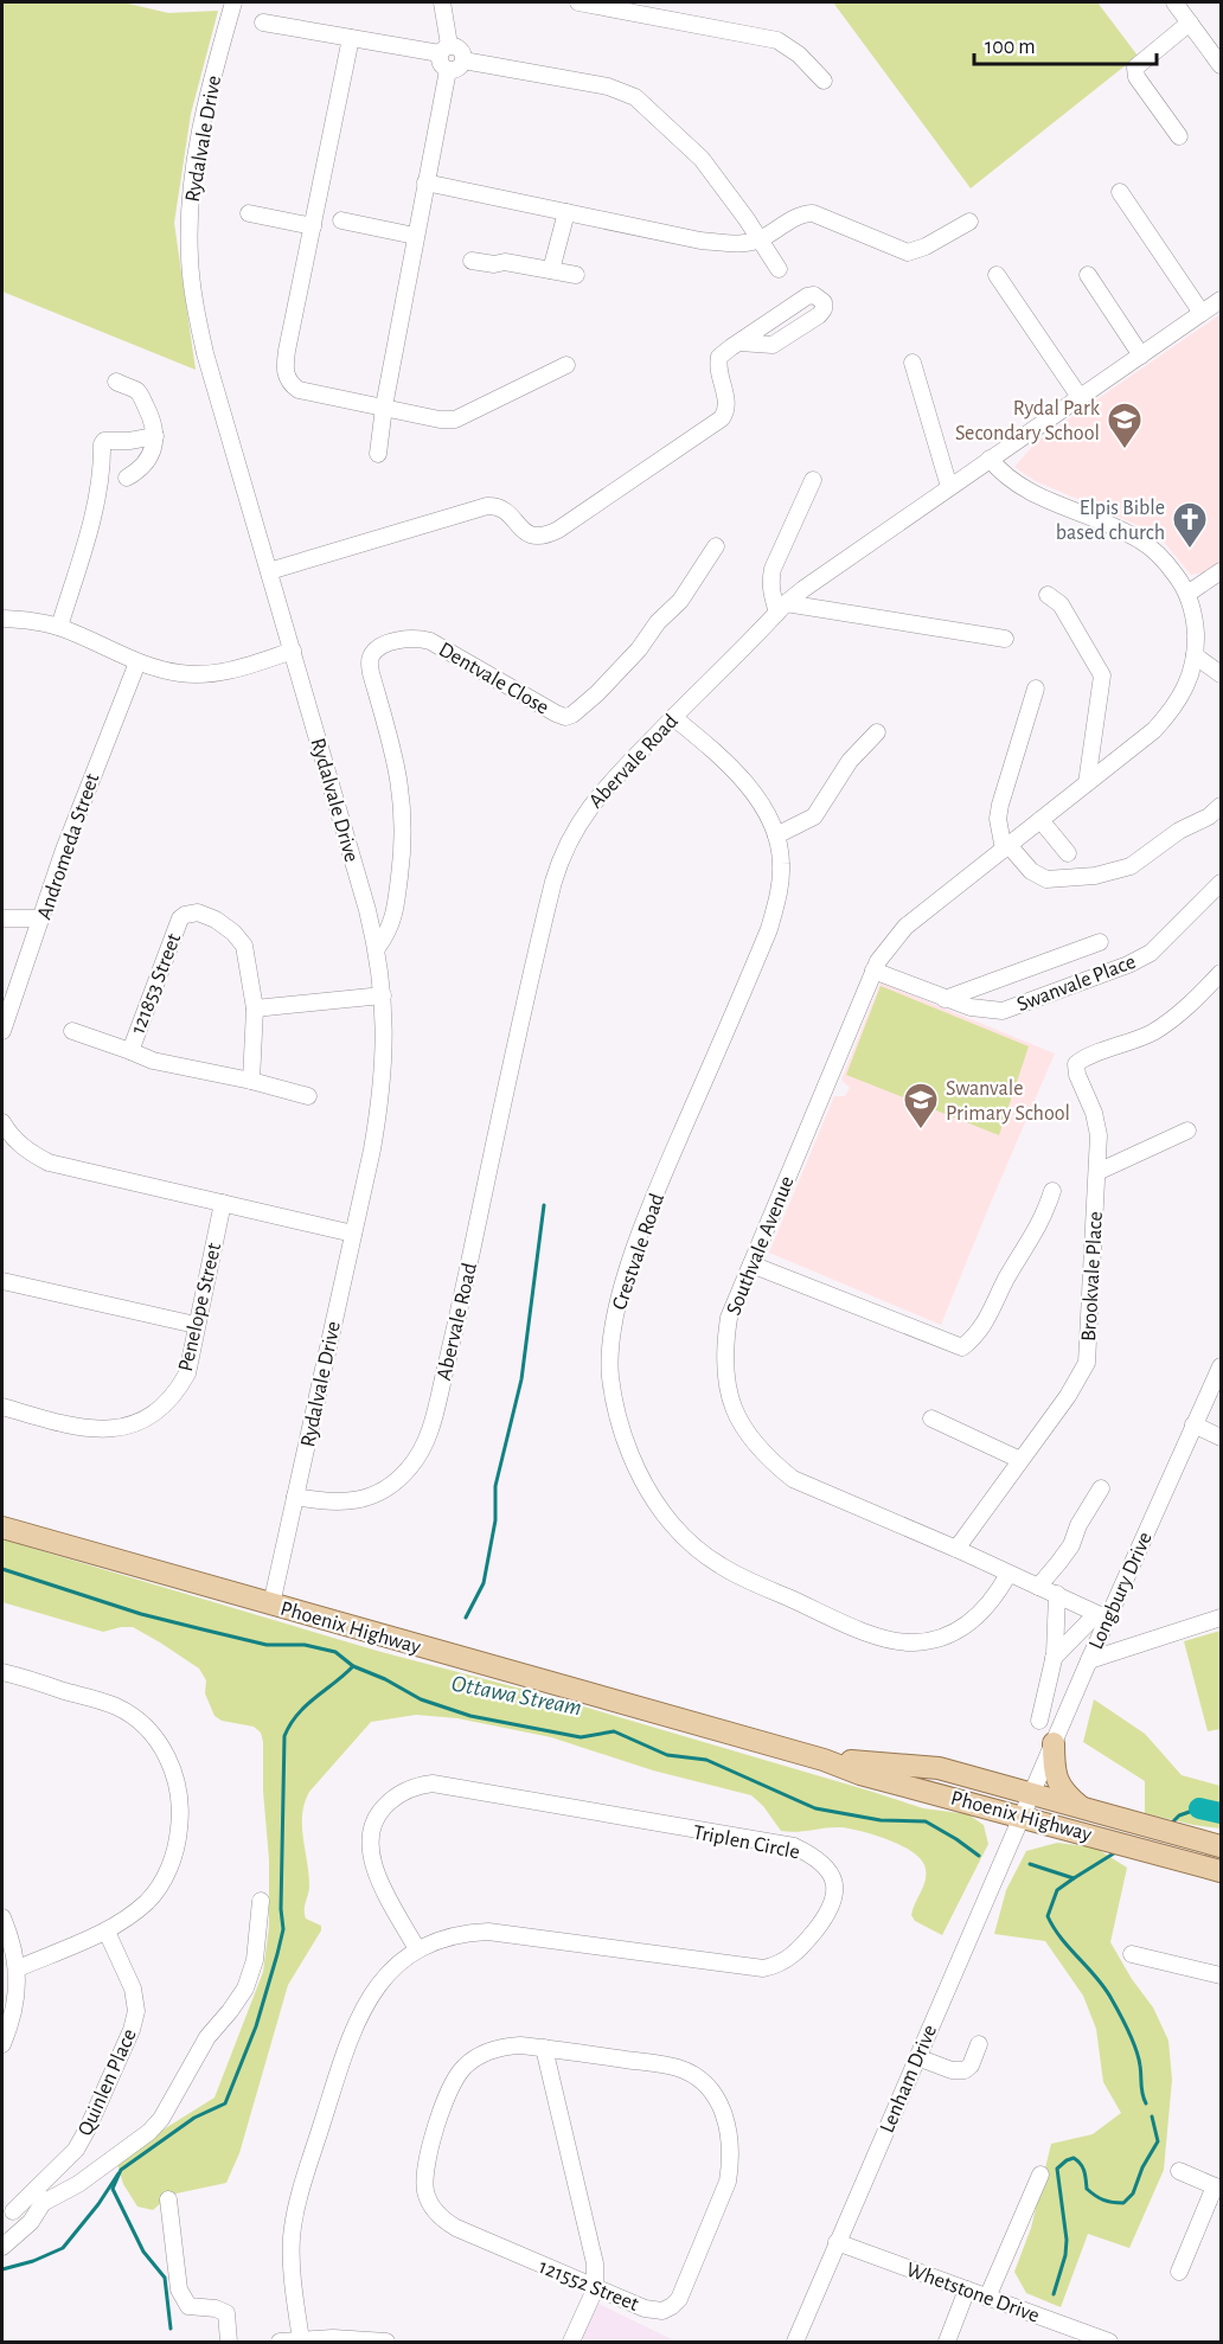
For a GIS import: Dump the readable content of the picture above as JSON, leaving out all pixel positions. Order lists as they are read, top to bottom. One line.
{"streets":{"main road":["Phoenix Highway"],"street":["Rydalvale Drive","Dentvale Close","Abervale Road","Andromeda Street","Swanvale Place","121853 Street","Southvale Avenue","Crestvale Road","Brookvale Place","Penelope Street","Longbury Drive","Triplen Circle","Lenham Drive","Quinlen Place","121552 Street","Whetstone Drive"]},"crossings":[["Rydalvale Drive","Dentvale Close"],["Rydalvale Drive","Abervale Road"],["Rydalvale Drive","Phoenix Highway"],["Abervale Road","Southvale Avenue"],["Abervale Road","Crestvale Road"],["Swanvale Place","Southvale Avenue"],["Southvale Avenue","Crestvale Road"],["Southvale Avenue","Brookvale Place"],["Southvale Avenue","Longbury Drive"],["Longbury Drive","Phoenix Highway"],["Longbury Drive","Lenham Drive"],["Phoenix Highway","Lenham Drive"],["Lenham Drive","Whetstone Drive"]],"water":["Ottawa Stream"],"places":{"school or university":["Rydal Park Secondary School","Swanvale Primary School"],"church":["Elpis Bible based church"]},"scale_bar":"100 m"}
